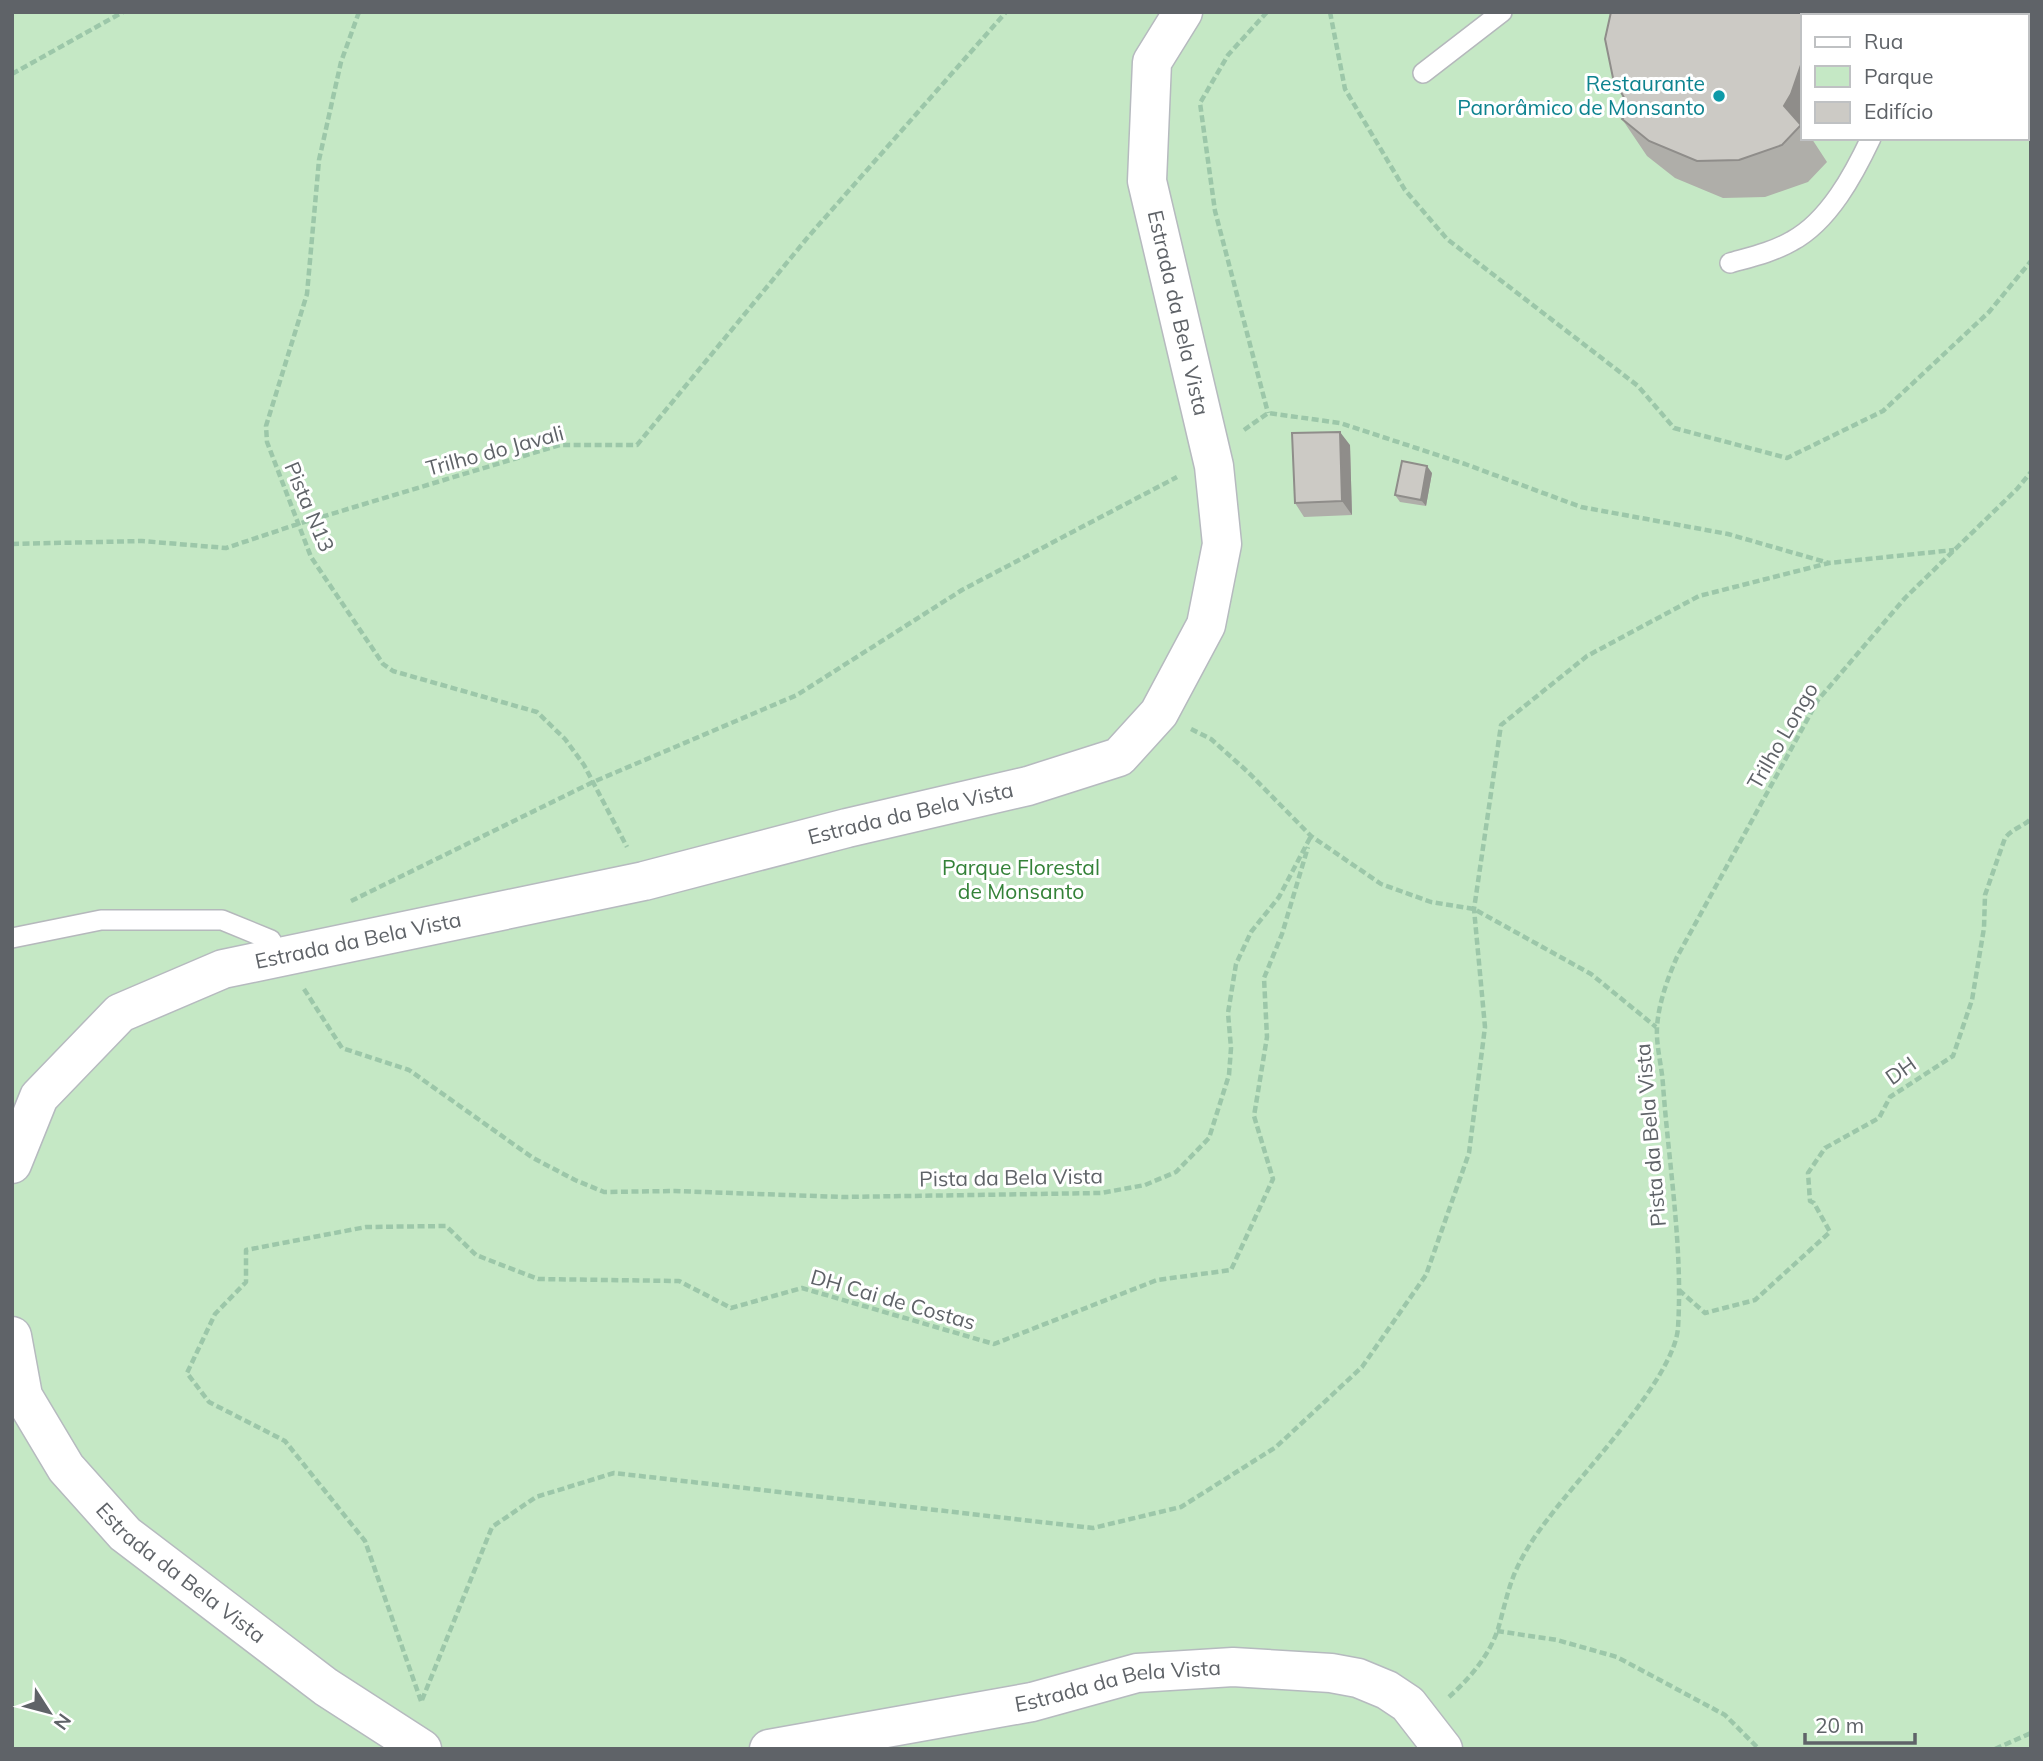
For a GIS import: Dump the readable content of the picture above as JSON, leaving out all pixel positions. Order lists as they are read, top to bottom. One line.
{"streets":{"street":["Estrada da Bela Vista"],"path":["Trilho do Javali","Pista N13","Trilho Longo","DH","Pista da Bela Vista","DH Cai de Costas"]},"crossings":[["Estrada da Bela Vista","Pista da Bela Vista"],["Trilho do Javali","Pista N13"],["Trilho Longo","Pista da Bela Vista"],["DH","Pista da Bela Vista"],["Pista da Bela Vista","DH Cai de Costas"]],"parks":["Parque Florestal de Monsanto"],"places":["Restaurante Panorâmico de Monsanto"],"legend":["Rua","Parque","Edifício"],"scale_bar":"20 m","north":"bottom right"}
